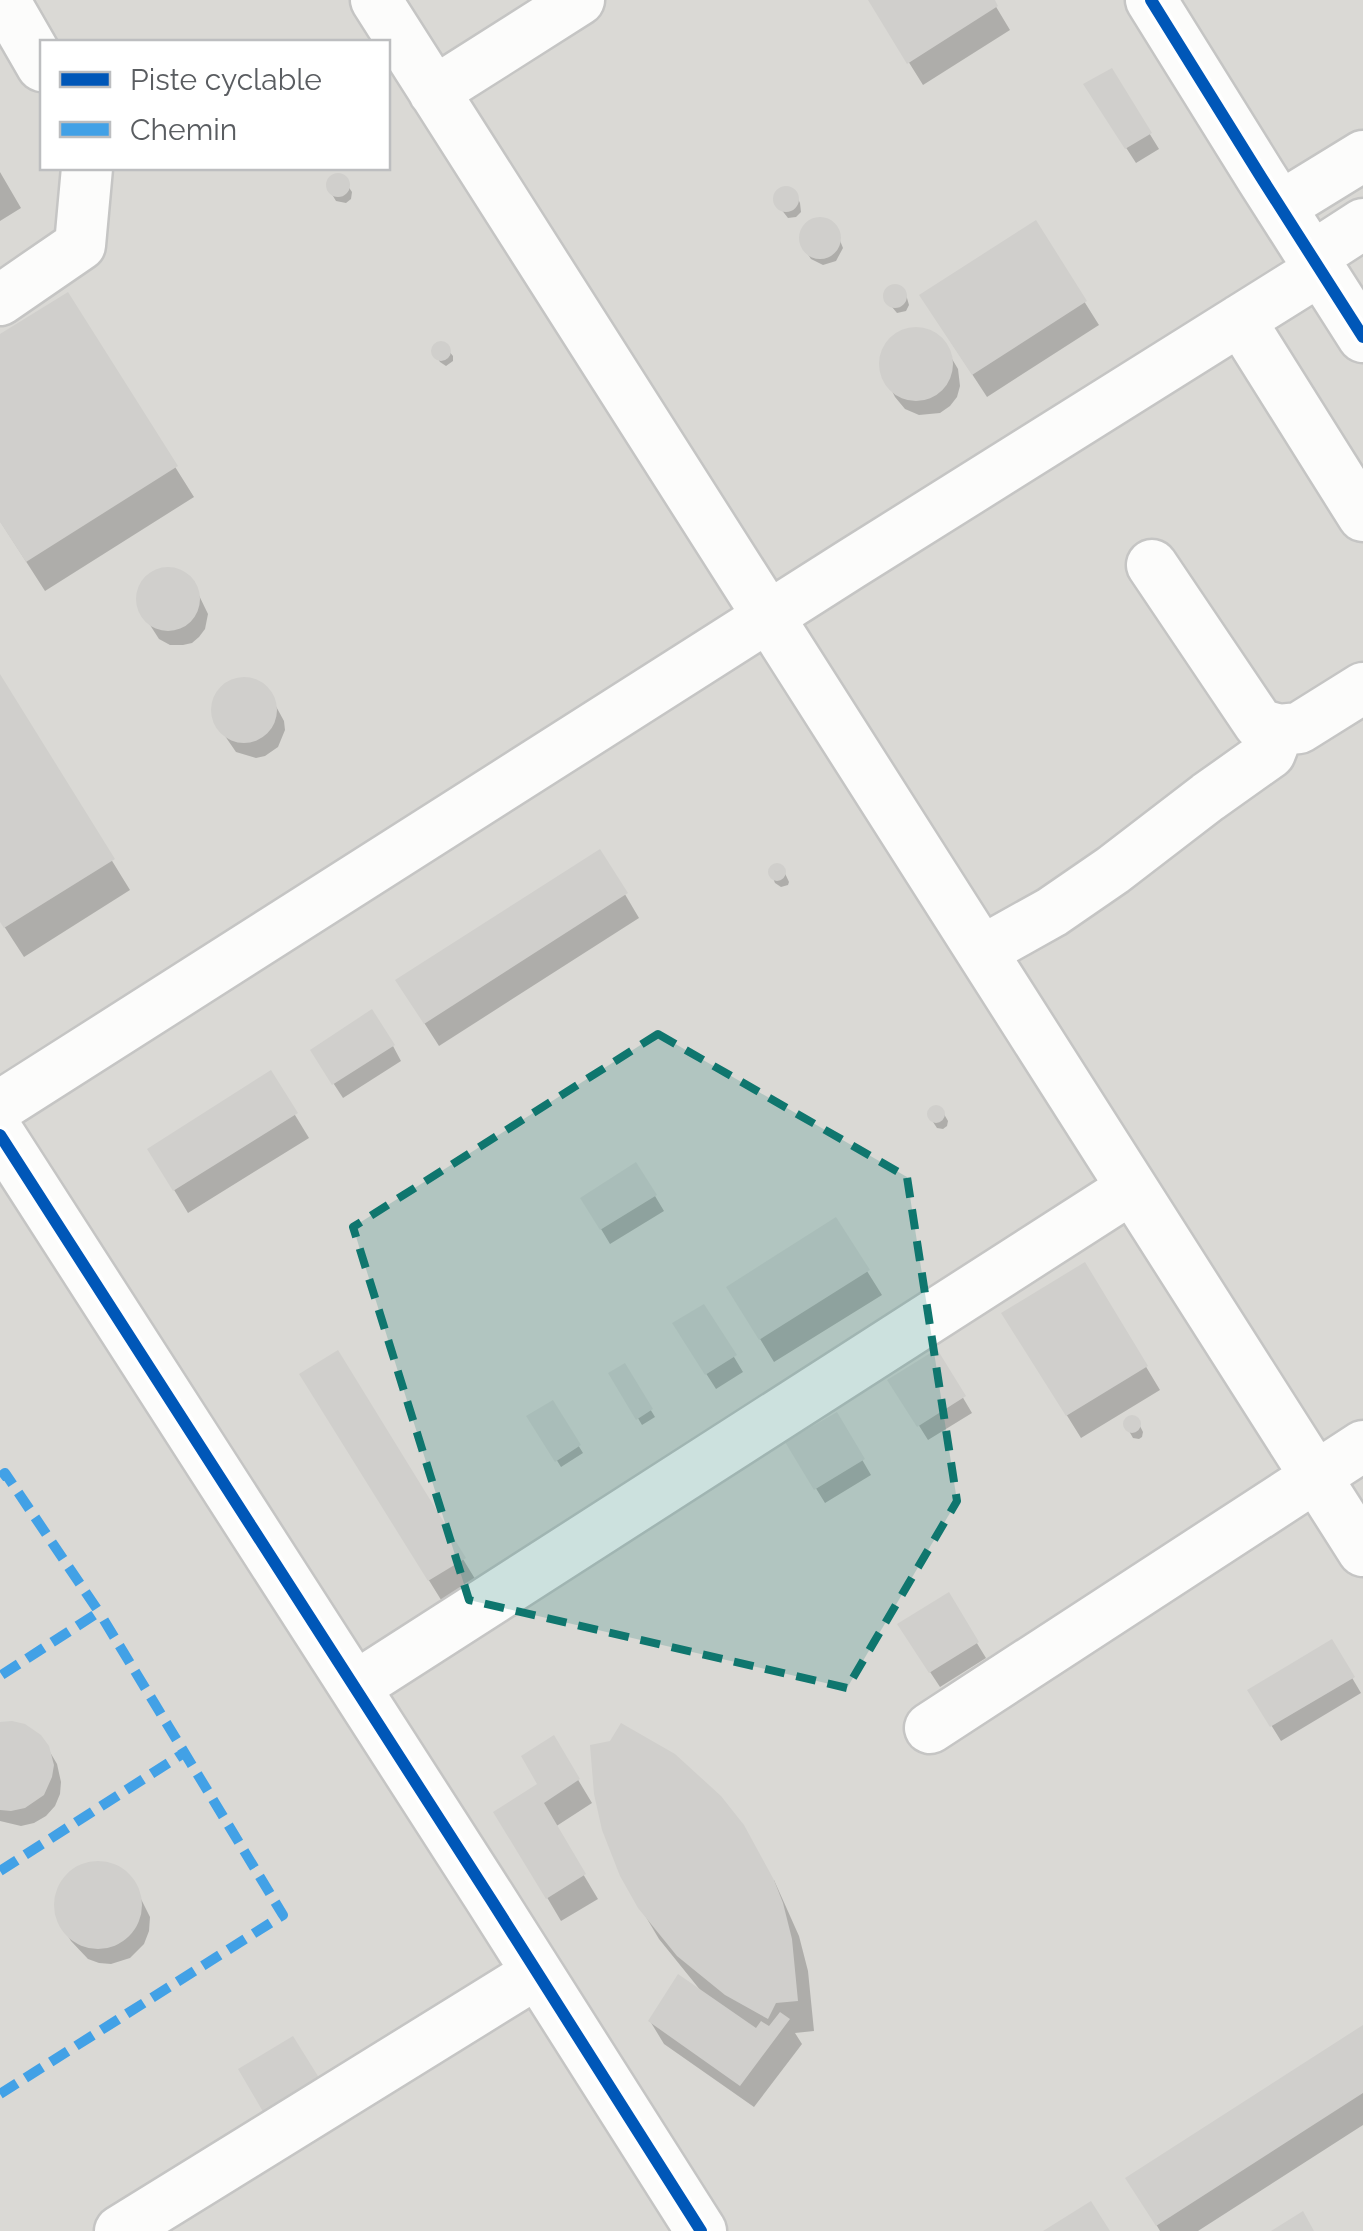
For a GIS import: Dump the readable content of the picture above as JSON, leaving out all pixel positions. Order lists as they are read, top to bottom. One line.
{"legend":["Piste cyclable","Chemin"]}
